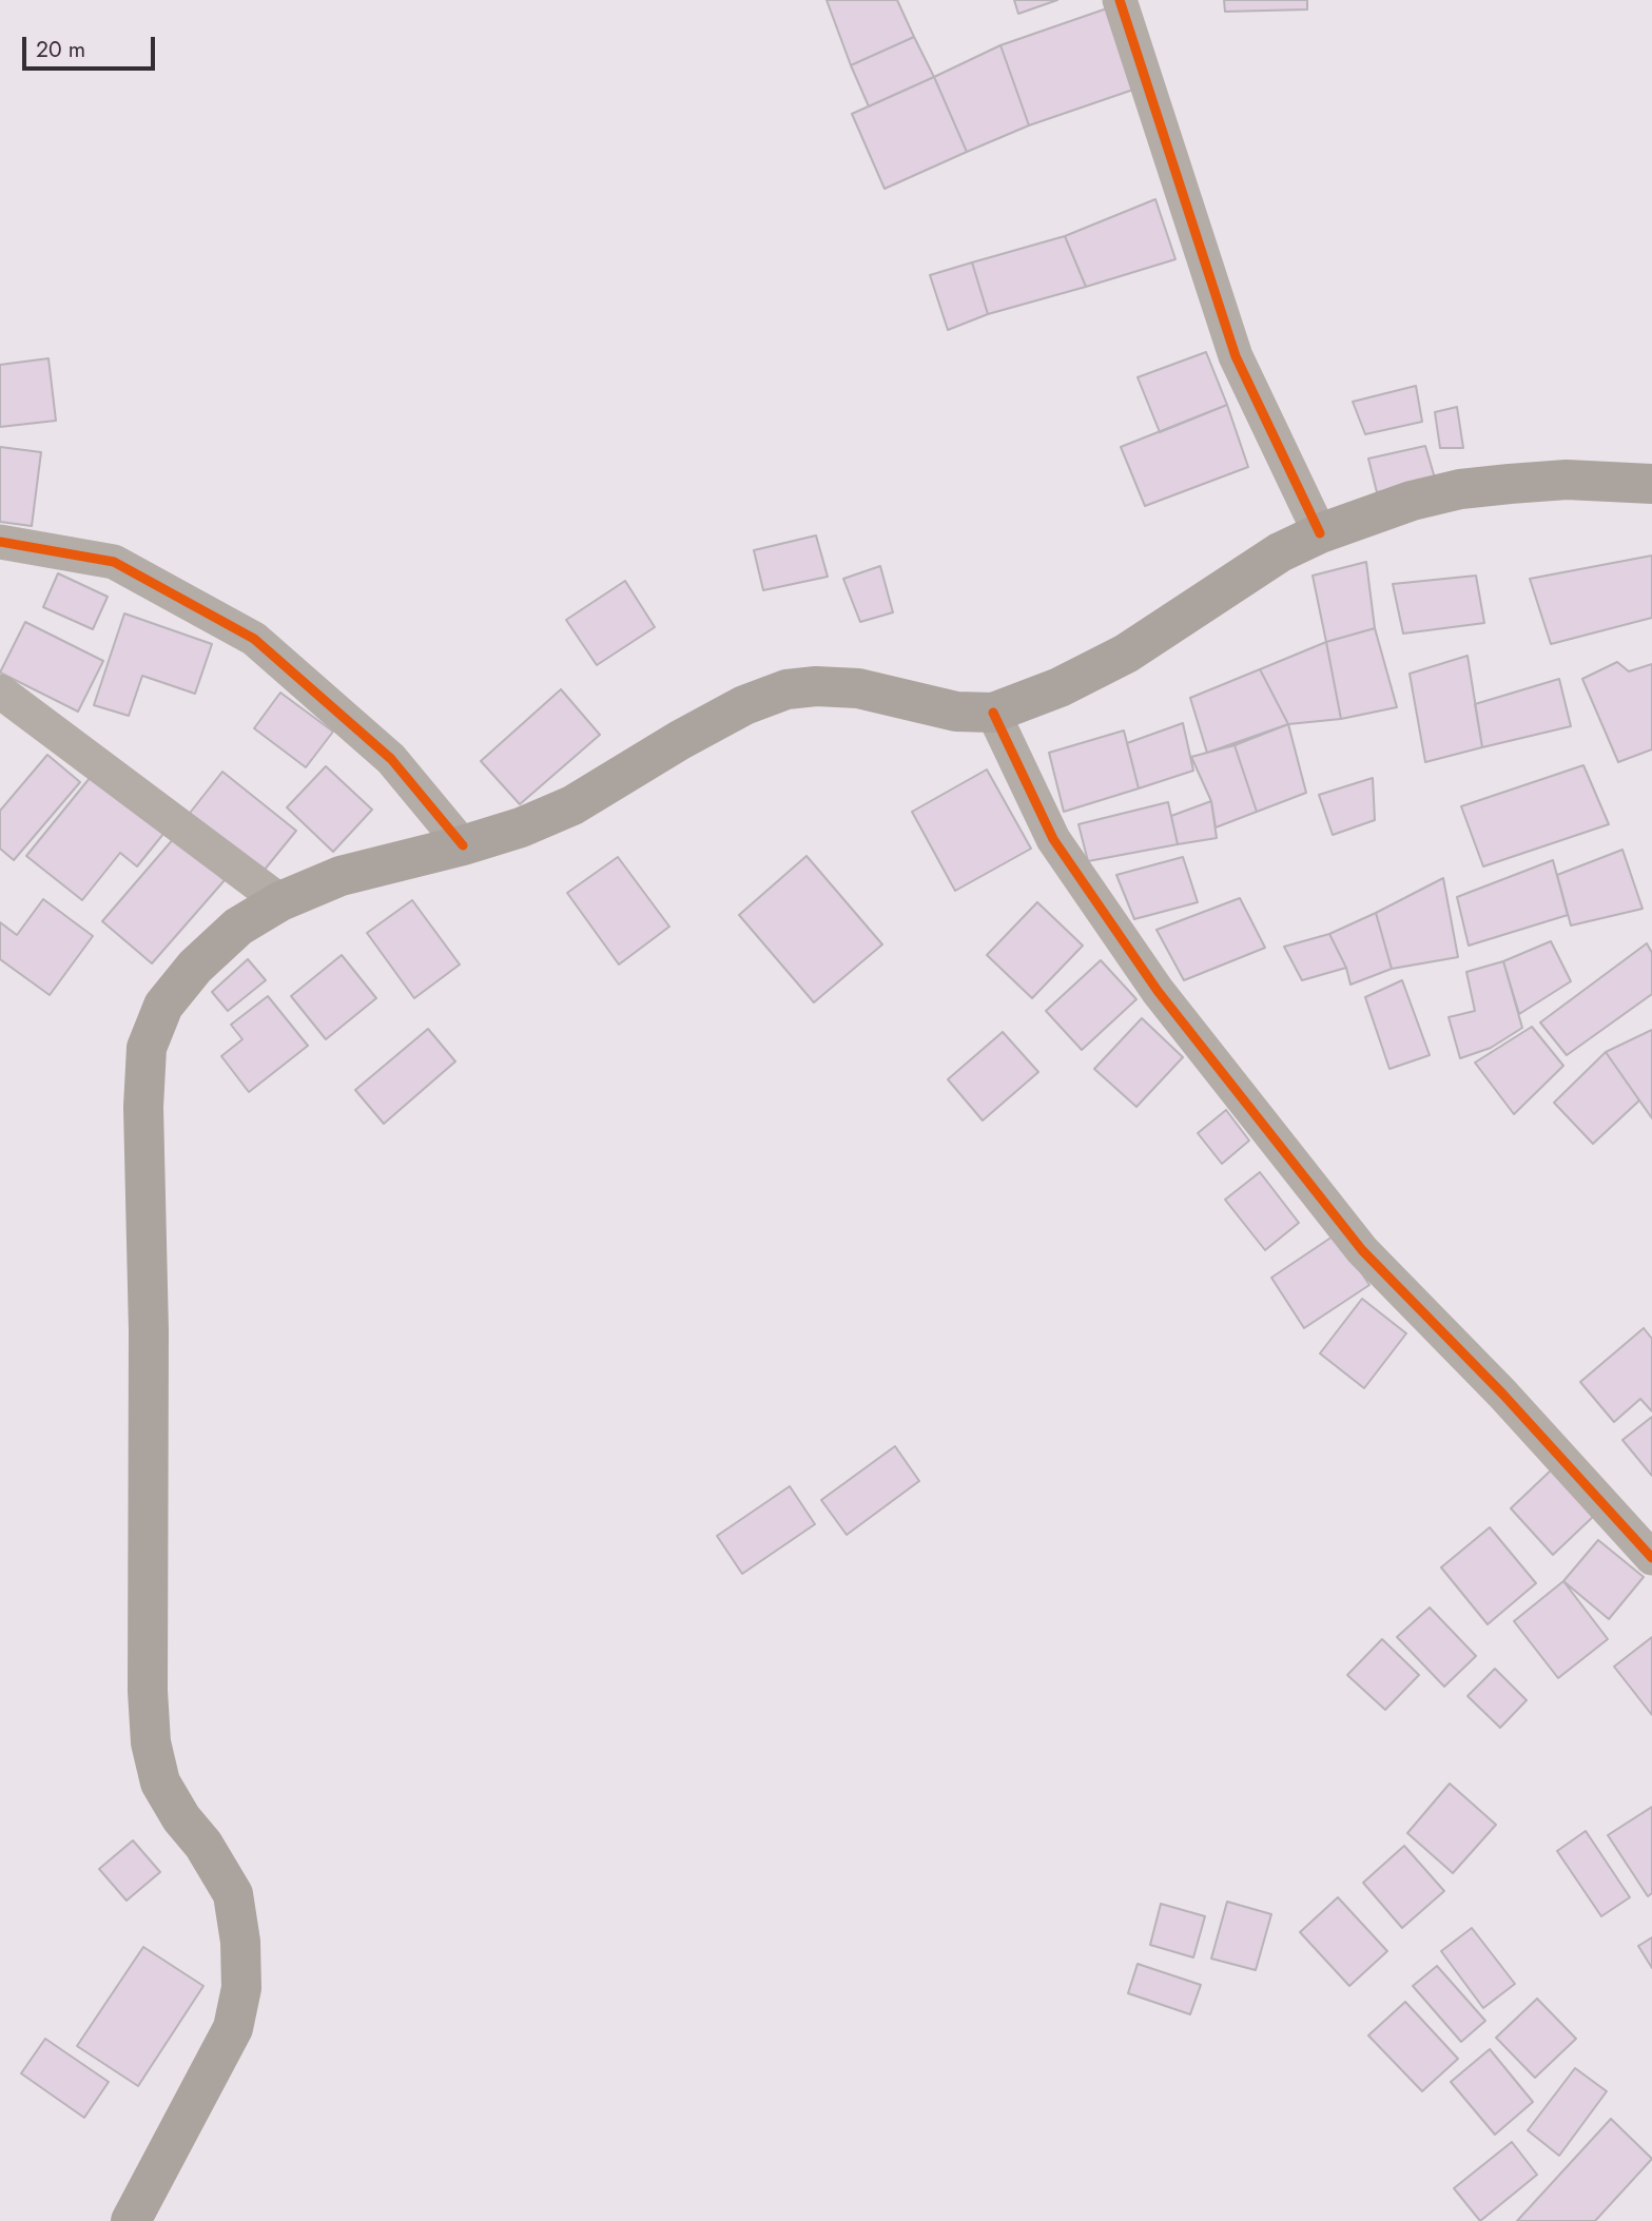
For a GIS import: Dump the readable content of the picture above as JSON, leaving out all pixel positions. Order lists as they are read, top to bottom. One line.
{"scale_bar":"20 m"}
